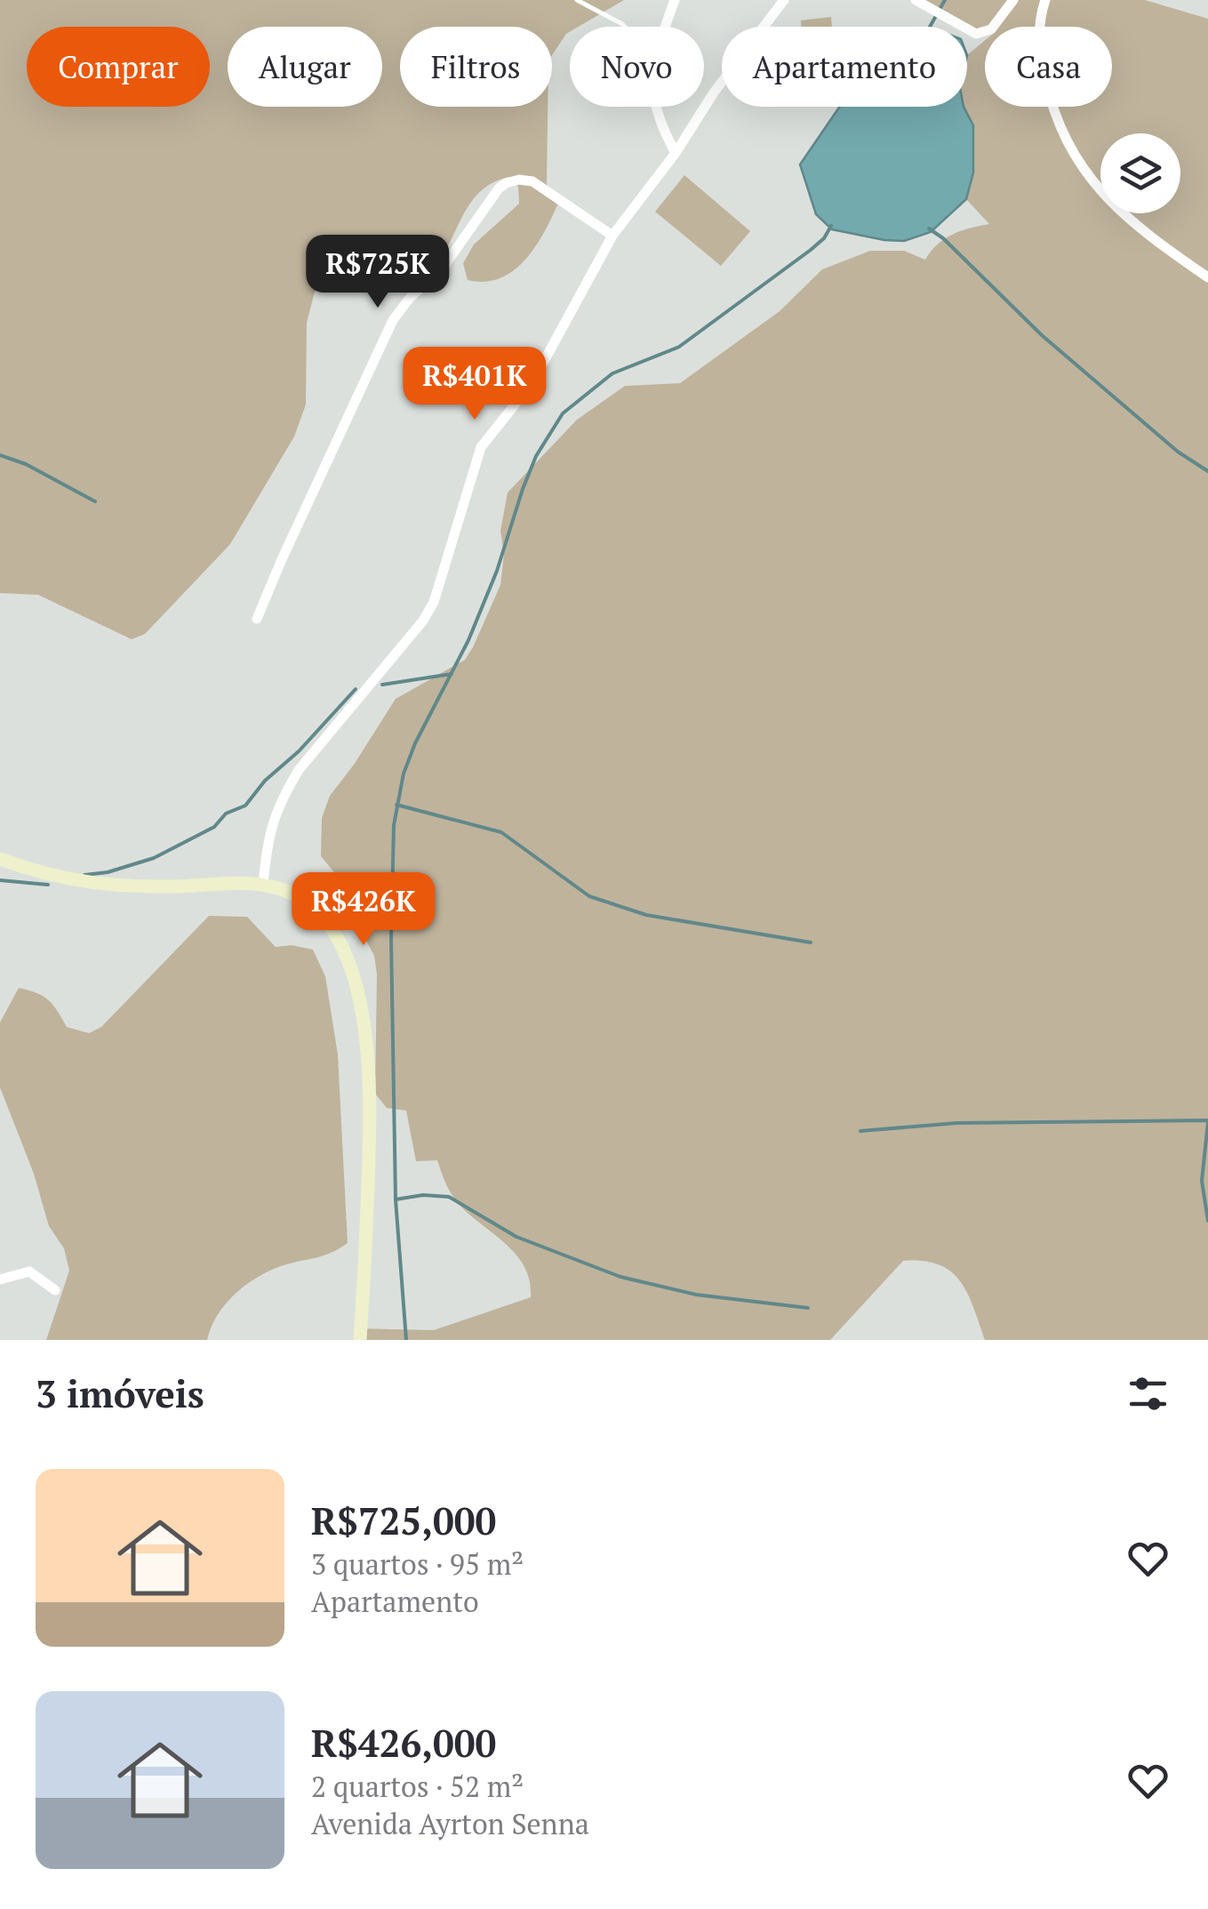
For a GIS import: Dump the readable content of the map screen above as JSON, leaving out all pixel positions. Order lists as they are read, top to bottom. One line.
{"page":{"chip":["Comprar","Alugar","Filtros","Novo","Apartamento","Casa"],"price":["R$725K","R$401K","R$426K"],"heading":"3 imóveis","list":[{"name":"R$725,000","note":"3 quartos · 95 m² · Apartamento"},{"name":"R$426,000","note":"2 quartos · 52 m² · Avenida Ayrton Senna"}]}}
